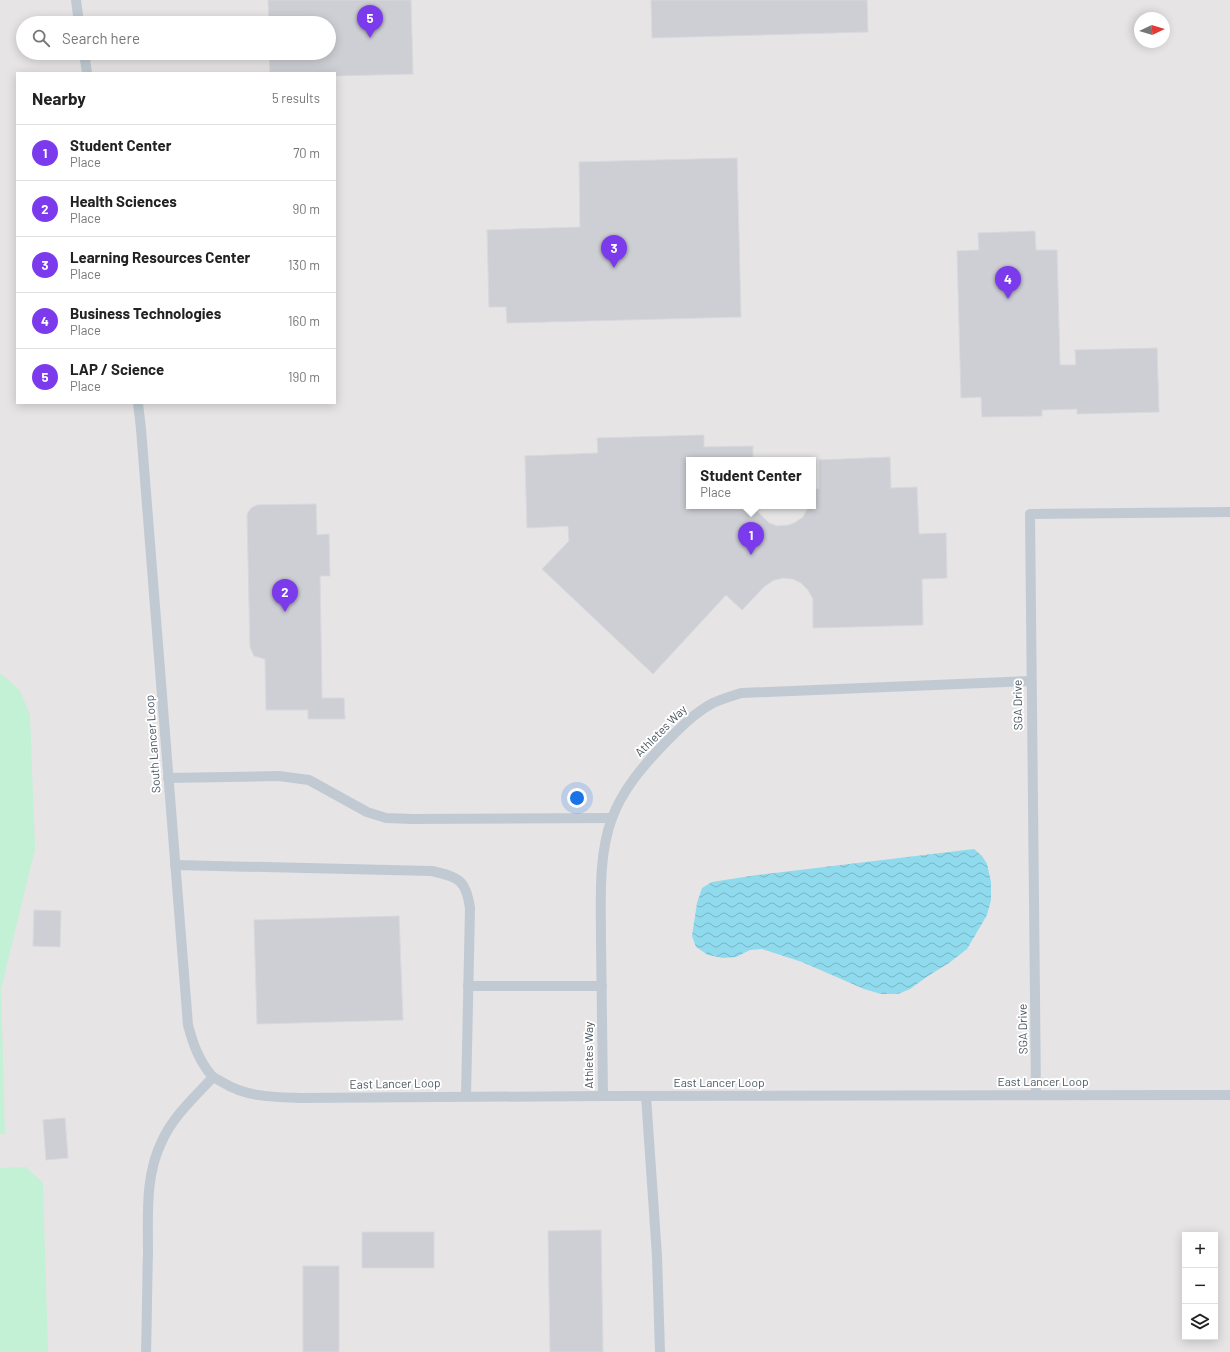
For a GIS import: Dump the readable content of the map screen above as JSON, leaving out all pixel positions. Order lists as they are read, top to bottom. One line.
{"streets":{"lane":["SGA Drive","Athletes Way","South Lancer Loop","East Lancer Loop"]},"crossings":[["SGA Drive","Athletes Way"],["SGA Drive","East Lancer Loop"],["Athletes Way","East Lancer Loop"],["South Lancer Loop","East Lancer Loop"]],"north":"right","page":{"pins":["5","3","4","1","2"],"search":"Search here","heading":["Nearby","5 results"],"list":[{"mark":"1","name":"Student Center","note":"Place","value":"70 m"},{"mark":"2","name":"Health Sciences","note":"Place","value":"90 m"},{"mark":"3","name":"Learning Resources Center","note":"Place","value":"130 m"},{"mark":"4","name":"Business Technologies","note":"Place","value":"160 m"},{"mark":"5","name":"LAP / Science","note":"Place","value":"190 m"}],"popup":["Student Center","Place"],"map_buttons":["+","−"]}}
